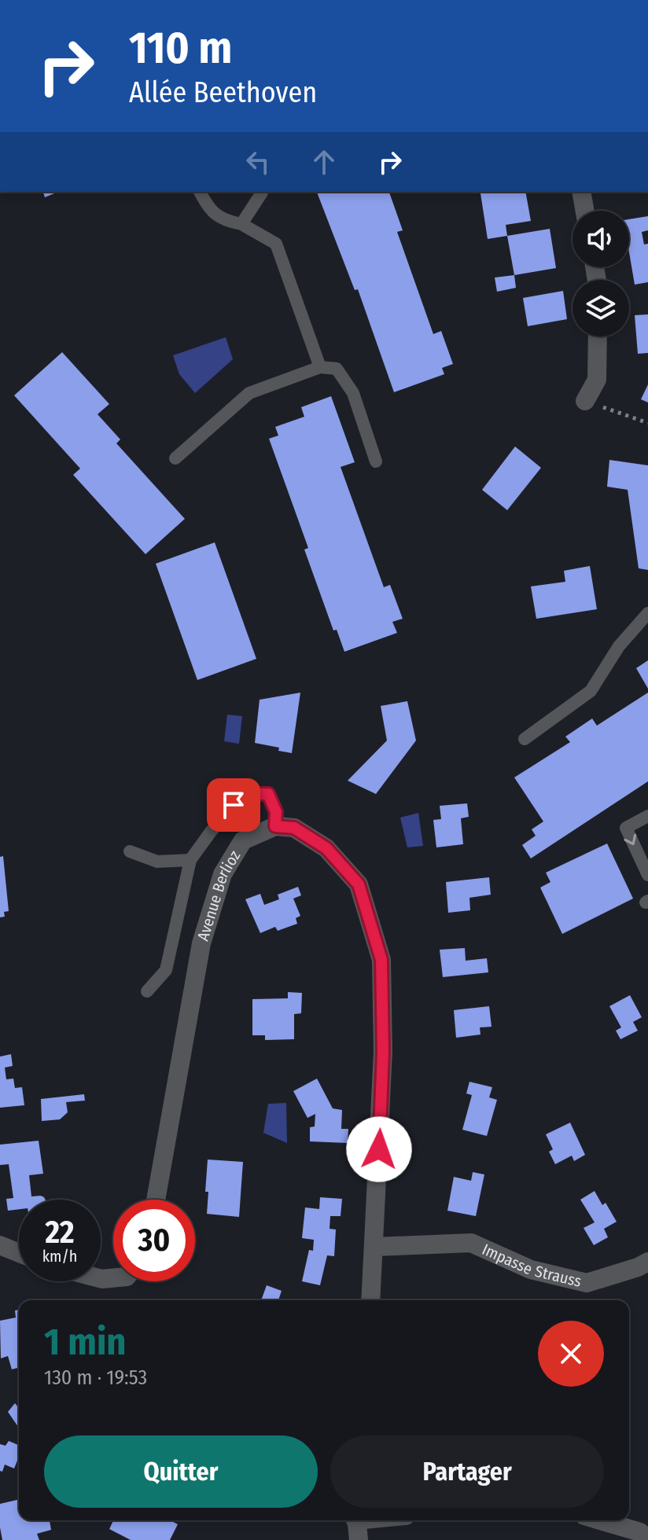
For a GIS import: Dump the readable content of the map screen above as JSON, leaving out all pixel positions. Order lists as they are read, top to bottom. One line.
{"streets":{"street":["Avenue Berlioz","Impasse Strauss"]},"page":{"turn":["110 m","Allée Beethoven"],"speed":"22 km/h","limit":"30","heading":["1 min","130 m · 19:53"],"buttons":["Quitter","Partager"]}}
